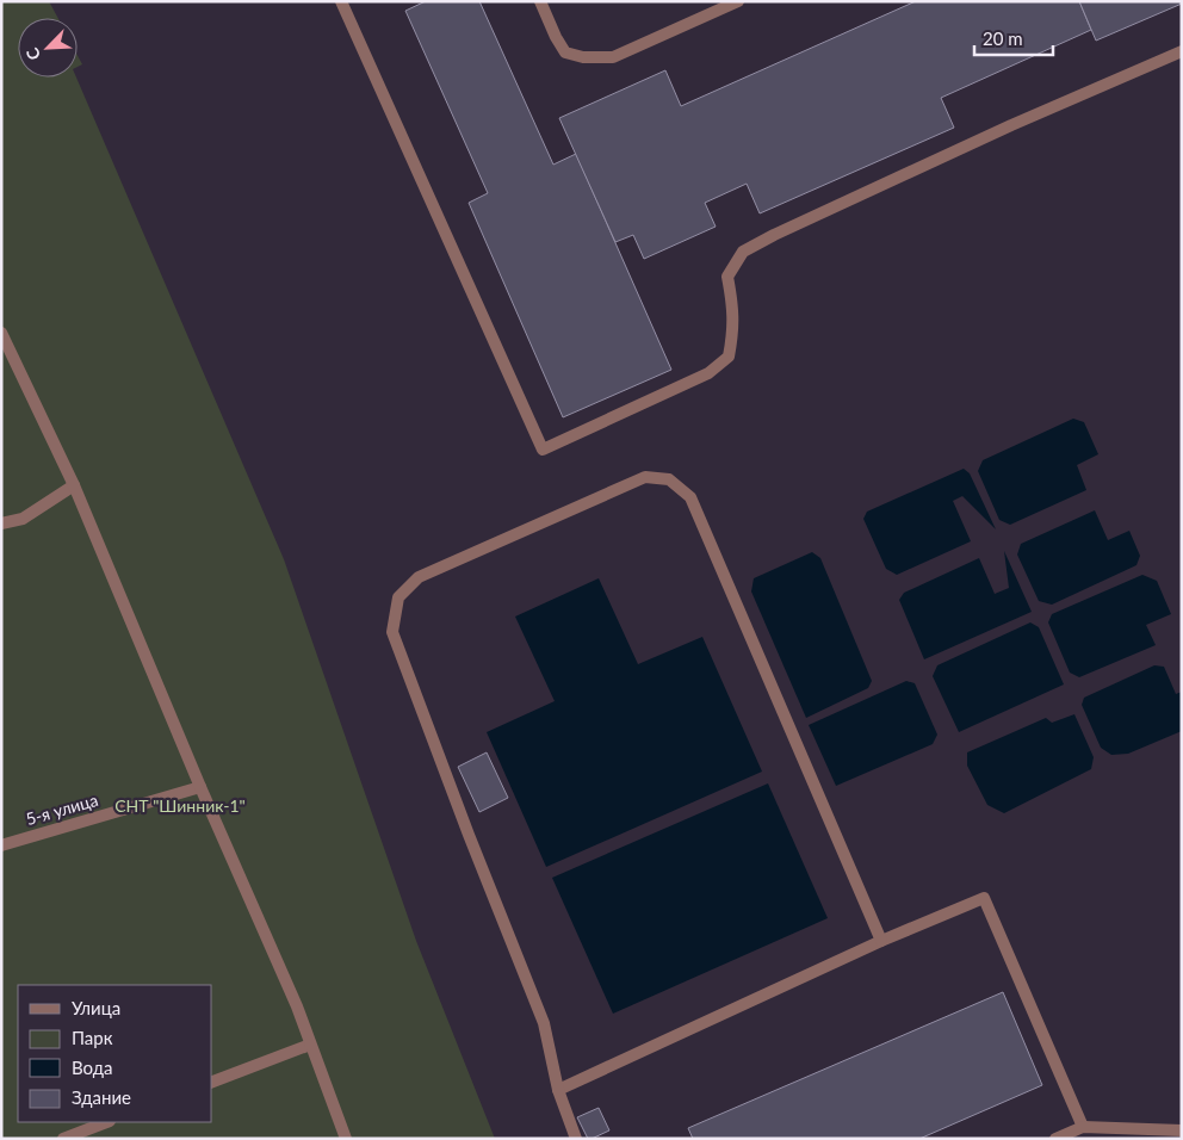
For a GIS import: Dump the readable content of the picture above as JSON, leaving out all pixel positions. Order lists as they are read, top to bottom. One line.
{"streets":{"street":["5-я улица"]},"parks":["СНТ \"Шинник-1\""],"legend":["Улица","Парк","Вода","Здание"],"scale_bar":"20 m","north":"bottom left"}
